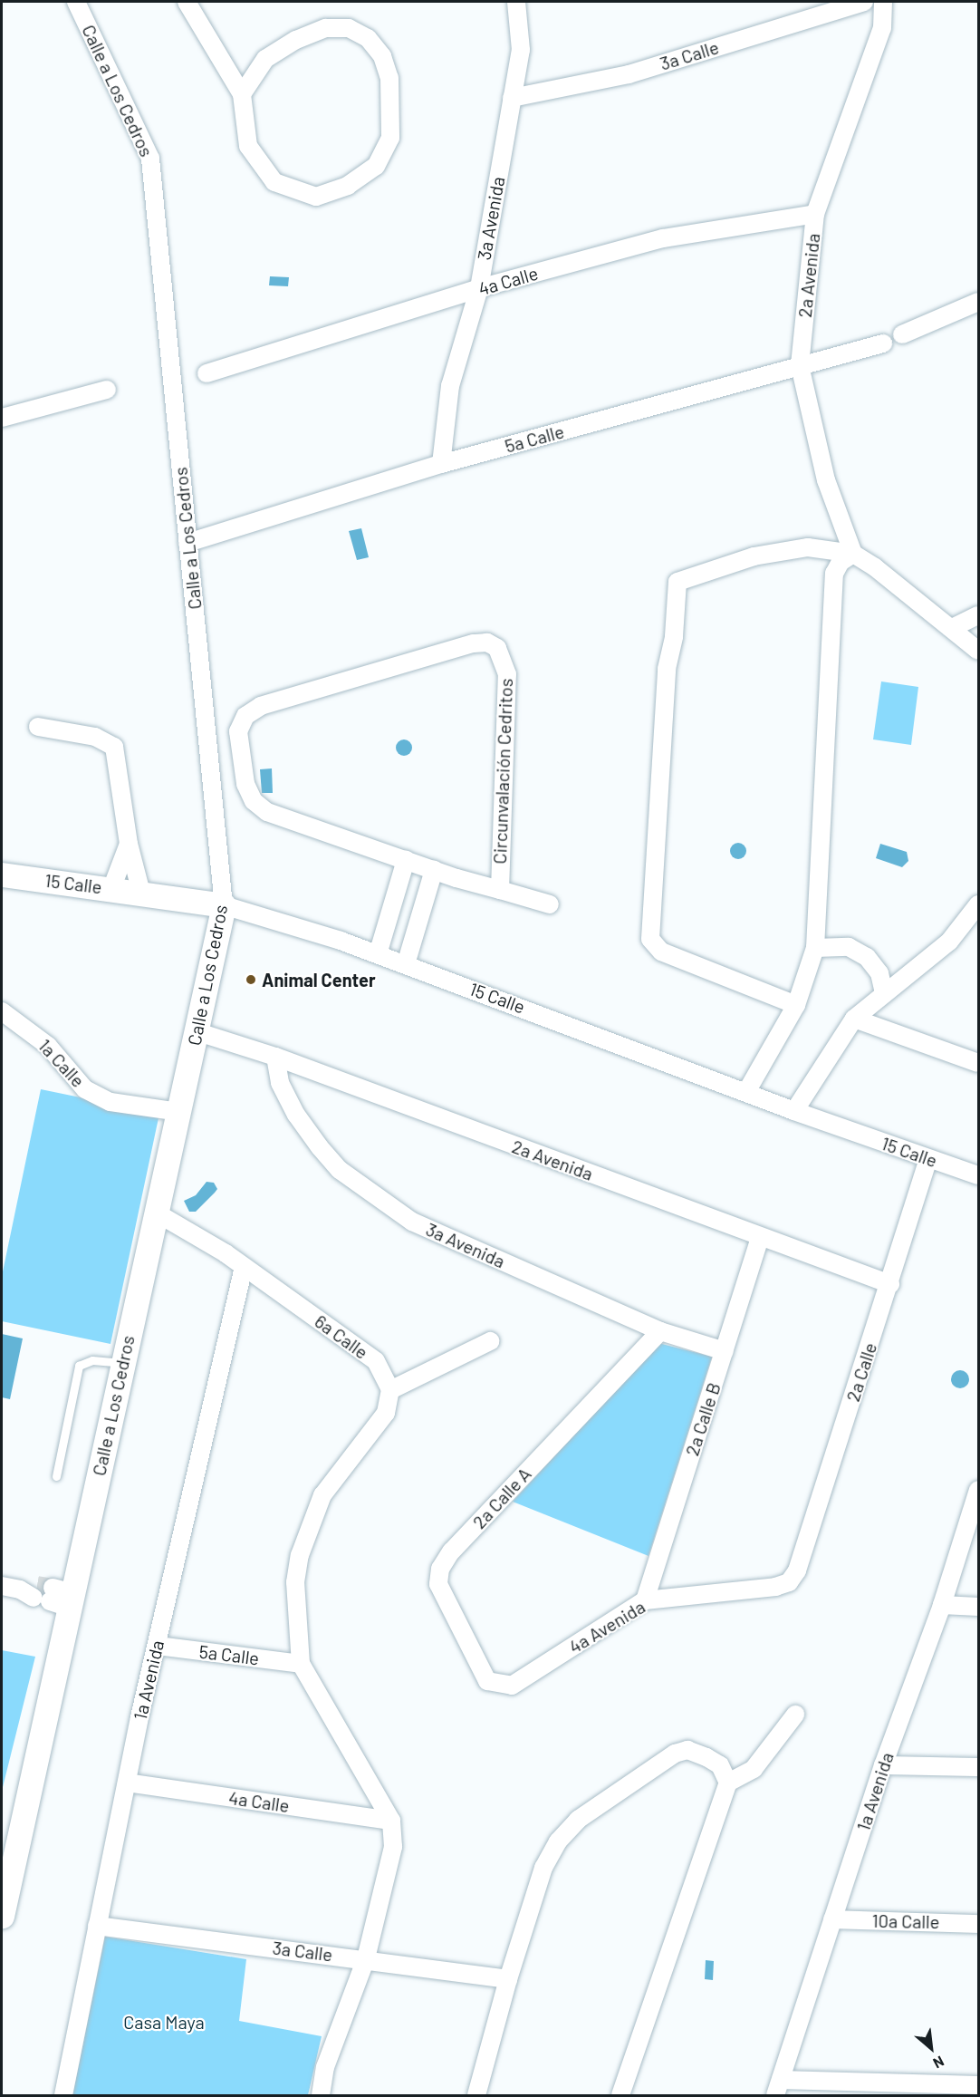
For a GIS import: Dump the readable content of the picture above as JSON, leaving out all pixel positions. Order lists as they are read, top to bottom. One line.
{"streets":{"street":["3a Calle","Calle a Los Cedros","3a Avenida","2a Avenida","4a Calle","5a Calle","Circunvalación Cedritos","15 Calle","1a Calle","6a Calle","2a Calle","2a Calle B","2a Calle A","4a Avenida","1a Avenida","10a Calle"]},"crossings":[["3a Calle","3a Avenida"],["3a Calle","1a Avenida"],["Calle a Los Cedros","2a Avenida"],["Calle a Los Cedros","5a Calle"],["Calle a Los Cedros","15 Calle"],["Calle a Los Cedros","1a Calle"],["Calle a Los Cedros","6a Calle"],["3a Avenida","2a Avenida"],["3a Avenida","4a Calle"],["3a Avenida","5a Calle"],["3a Avenida","2a Calle B"],["3a Avenida","2a Calle A"],["2a Avenida","4a Calle"],["2a Avenida","5a Calle"],["2a Avenida","2a Calle"],["2a Avenida","2a Calle B"],["4a Calle","1a Avenida"],["5a Calle","1a Avenida"],["15 Calle","2a Calle"],["6a Calle","1a Avenida"],["2a Calle","4a Avenida"],["2a Calle B","4a Avenida"],["2a Calle A","4a Avenida"],["1a Avenida","10a Calle"]],"parks":["Casa Maya"],"places":["Animal Center"],"north":"bottom right"}
